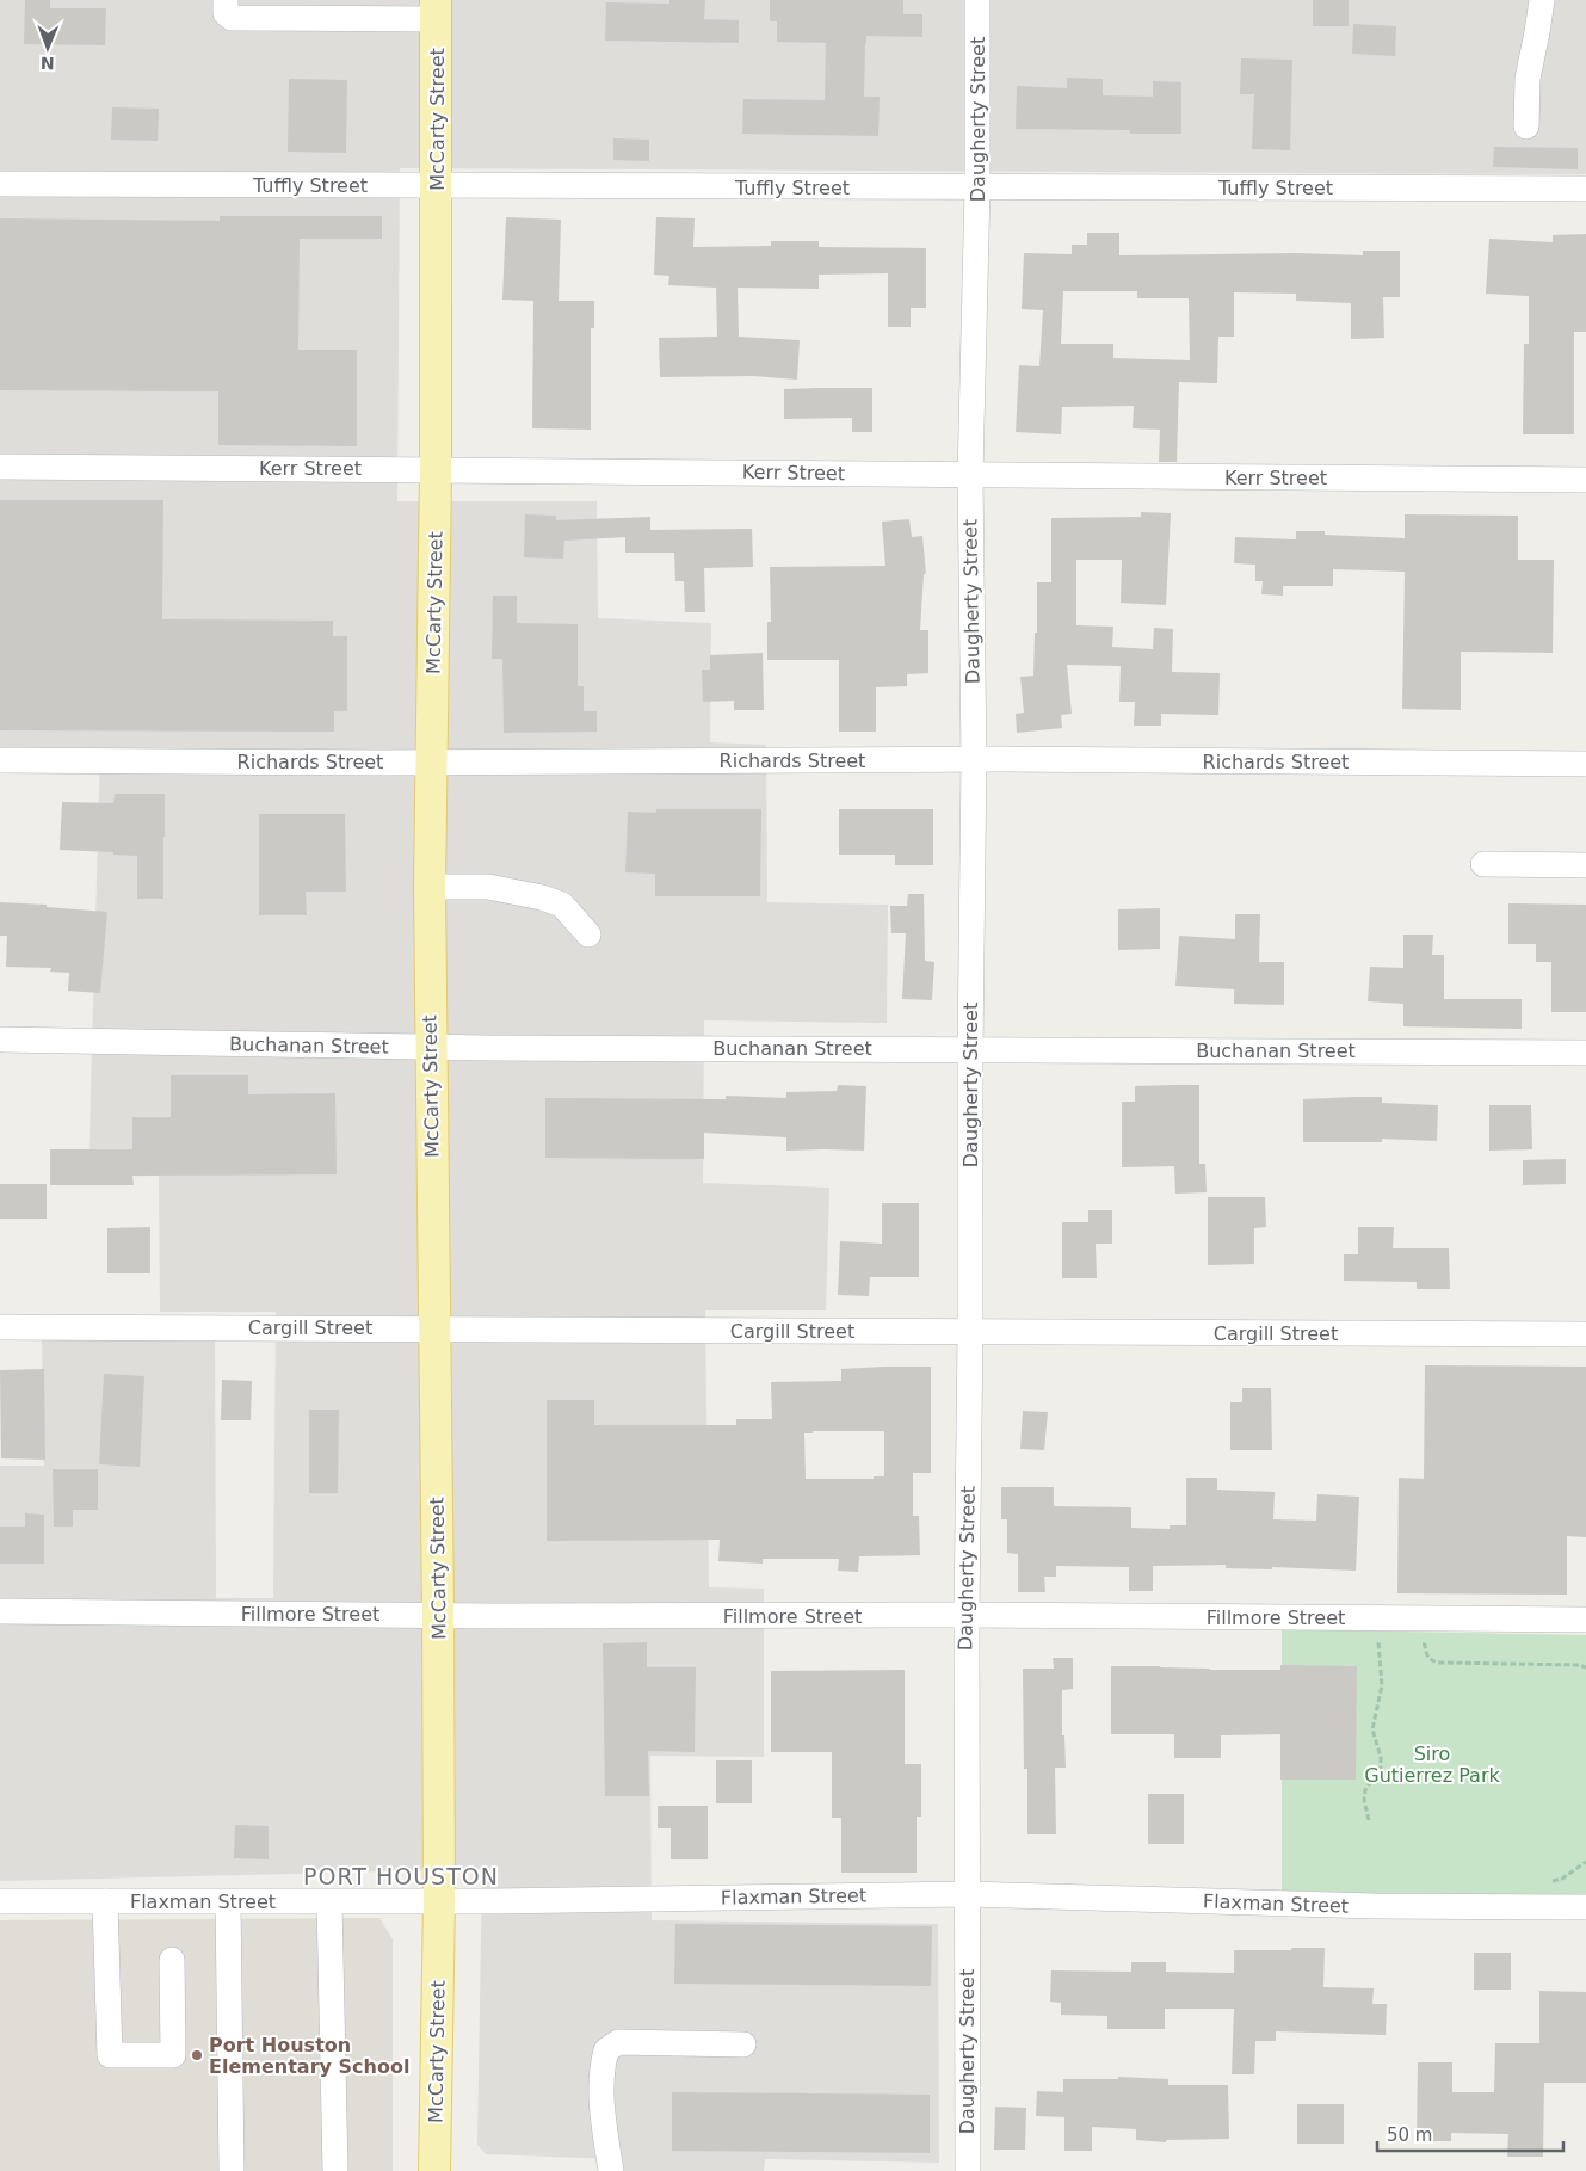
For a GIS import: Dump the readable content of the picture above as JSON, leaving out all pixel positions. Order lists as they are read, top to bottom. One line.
{"streets":{"main road":["McCarty Street"],"street":["Daugherty Street","Tuffly Street","Kerr Street","Richards Street","Buchanan Street","Cargill Street","Fillmore Street","Flaxman Street"]},"crossings":[["McCarty Street","Tuffly Street"],["McCarty Street","Kerr Street"],["McCarty Street","Richards Street"],["McCarty Street","Buchanan Street"],["McCarty Street","Cargill Street"],["McCarty Street","Fillmore Street"],["McCarty Street","Flaxman Street"],["Daugherty Street","Tuffly Street"],["Daugherty Street","Kerr Street"],["Daugherty Street","Richards Street"],["Daugherty Street","Buchanan Street"],["Daugherty Street","Cargill Street"],["Daugherty Street","Fillmore Street"],["Daugherty Street","Flaxman Street"]],"districts":["PORT HOUSTON"],"parks":["Siro Gutierrez Park"],"places":["Port Houston Elementary School"],"scale_bar":"50 m","north":"bottom"}
